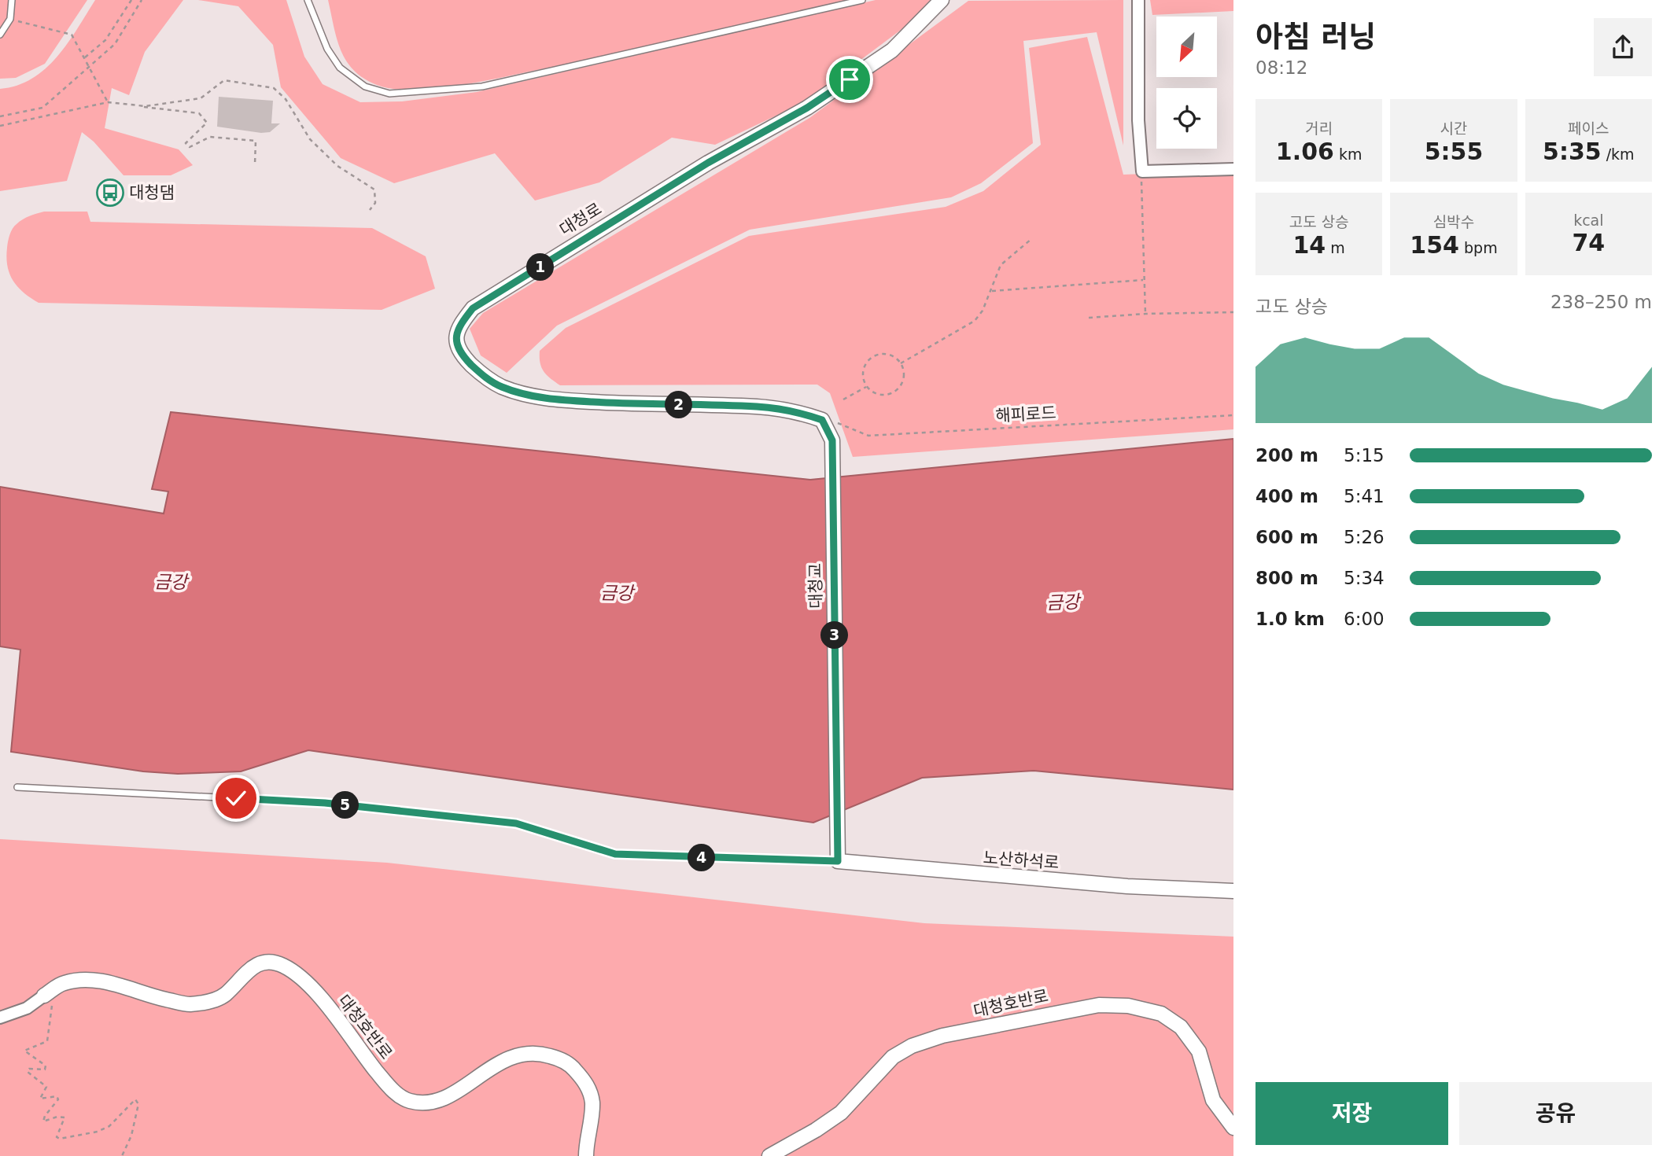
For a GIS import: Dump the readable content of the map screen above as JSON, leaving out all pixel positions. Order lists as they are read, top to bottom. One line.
{"streets":{"street":["대청로","대청교","노산하석로","대청호반로"],"path":["해피로드"]},"crossings":[["대청로","해피로드"],["대청로","대청교"],["해피로드","대청교"],["대청교","노산하석로"]],"water":["금강"],"places":{"bus stop":["대청댐"]},"north":"bottom left","page":{"heading":["아침 러닝","08:12"],"stats":[["거리","1.06 km"],["시간","5:55"],["페이스","5:35 /km"],["고도 상승","14 m"],["심박수","154 bpm"],["kcal","74"]],"pins":["1","2","3","5","4"],"chart":["고도 상승","238–250 m"],"list":[{"name":"200 m","note":"5:15"},{"name":"400 m","note":"5:41"},{"name":"600 m","note":"5:26"},{"name":"800 m","note":"5:34"},{"name":"1.0 km","note":"6:00"}],"buttons":["저장","공유"]}}
